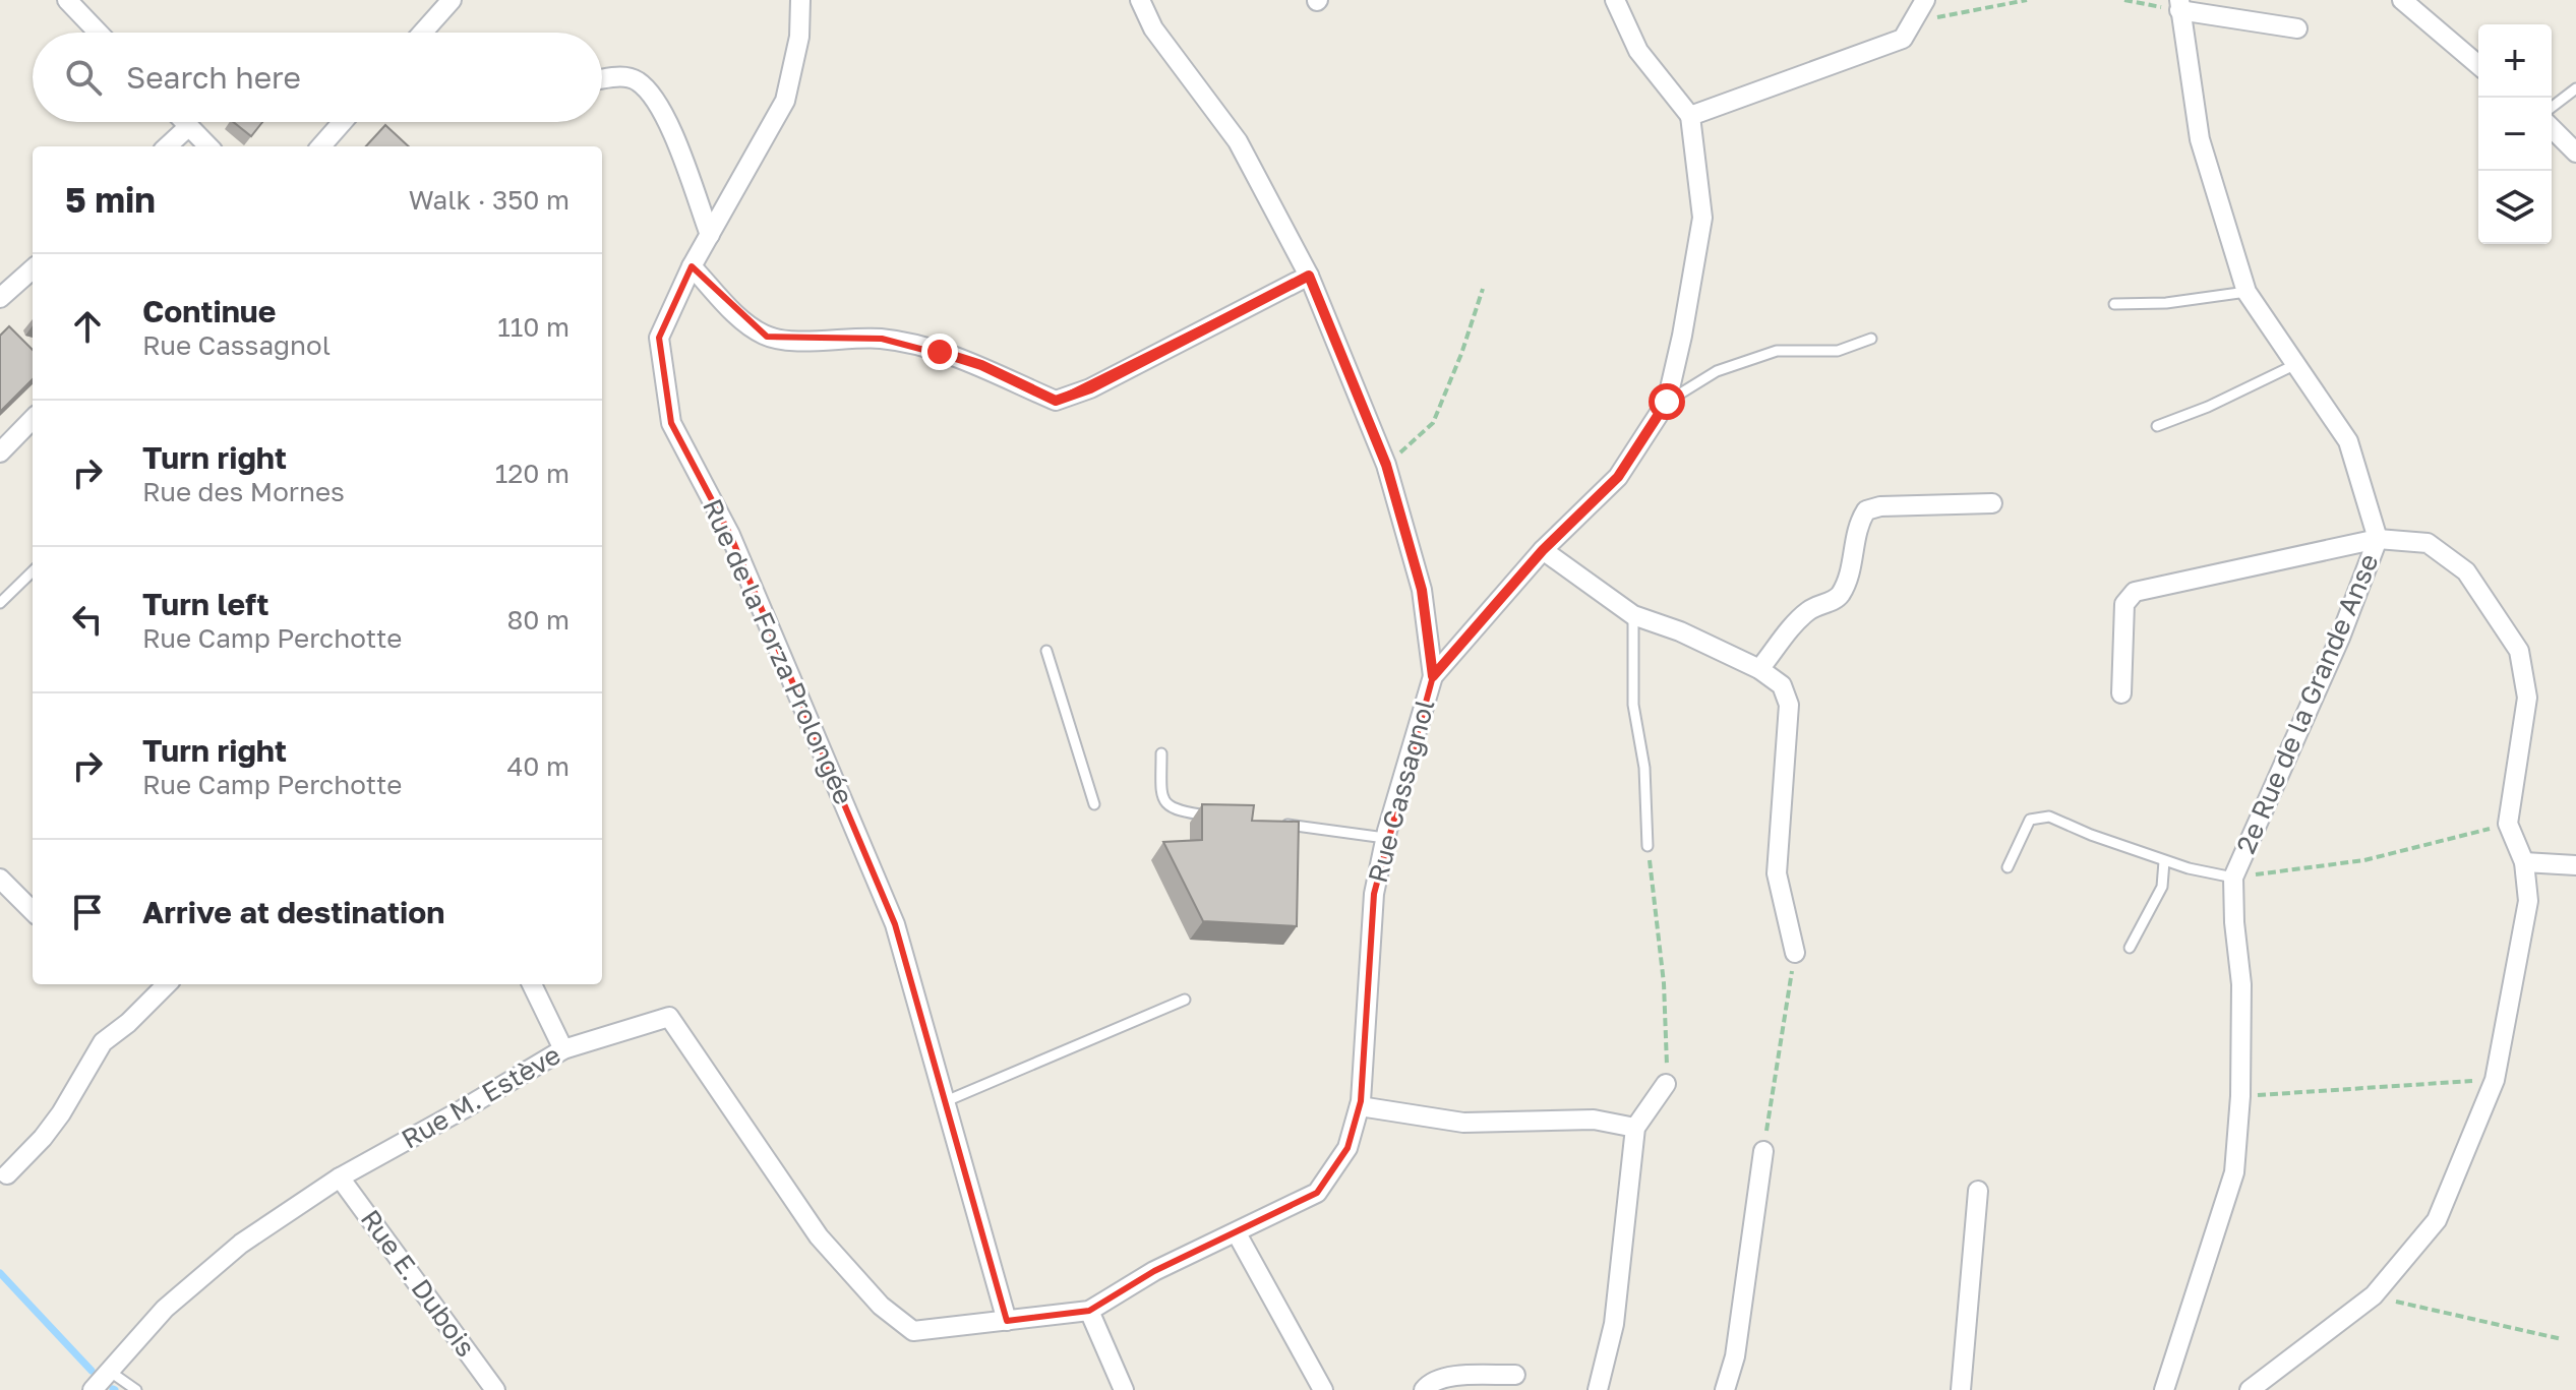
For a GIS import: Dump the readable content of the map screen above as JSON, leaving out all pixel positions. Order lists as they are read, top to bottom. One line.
{"streets":{"street":["Rue de la Forza Prolongée","2e Rue de la Grande Anse","Rue Cassagnol","Rue M. Estève","Rue E. Dubois"]},"crossings":[["Rue de la Forza Prolongée","Rue M. Estève"],["Rue Cassagnol","Rue M. Estève"],["Rue M. Estève","Rue E. Dubois"]],"page":{"map_buttons":["+","−"],"search":"Search here","heading":["5 min","Walk · 350 m"],"list":[["Continue","Rue Cassagnol","110 m"],["Turn right","Rue des Mornes","120 m"],["Turn left","Rue Camp Perchotte","80 m"],["Turn right","Rue Camp Perchotte","40 m"],"Arrive at destination"]}}
